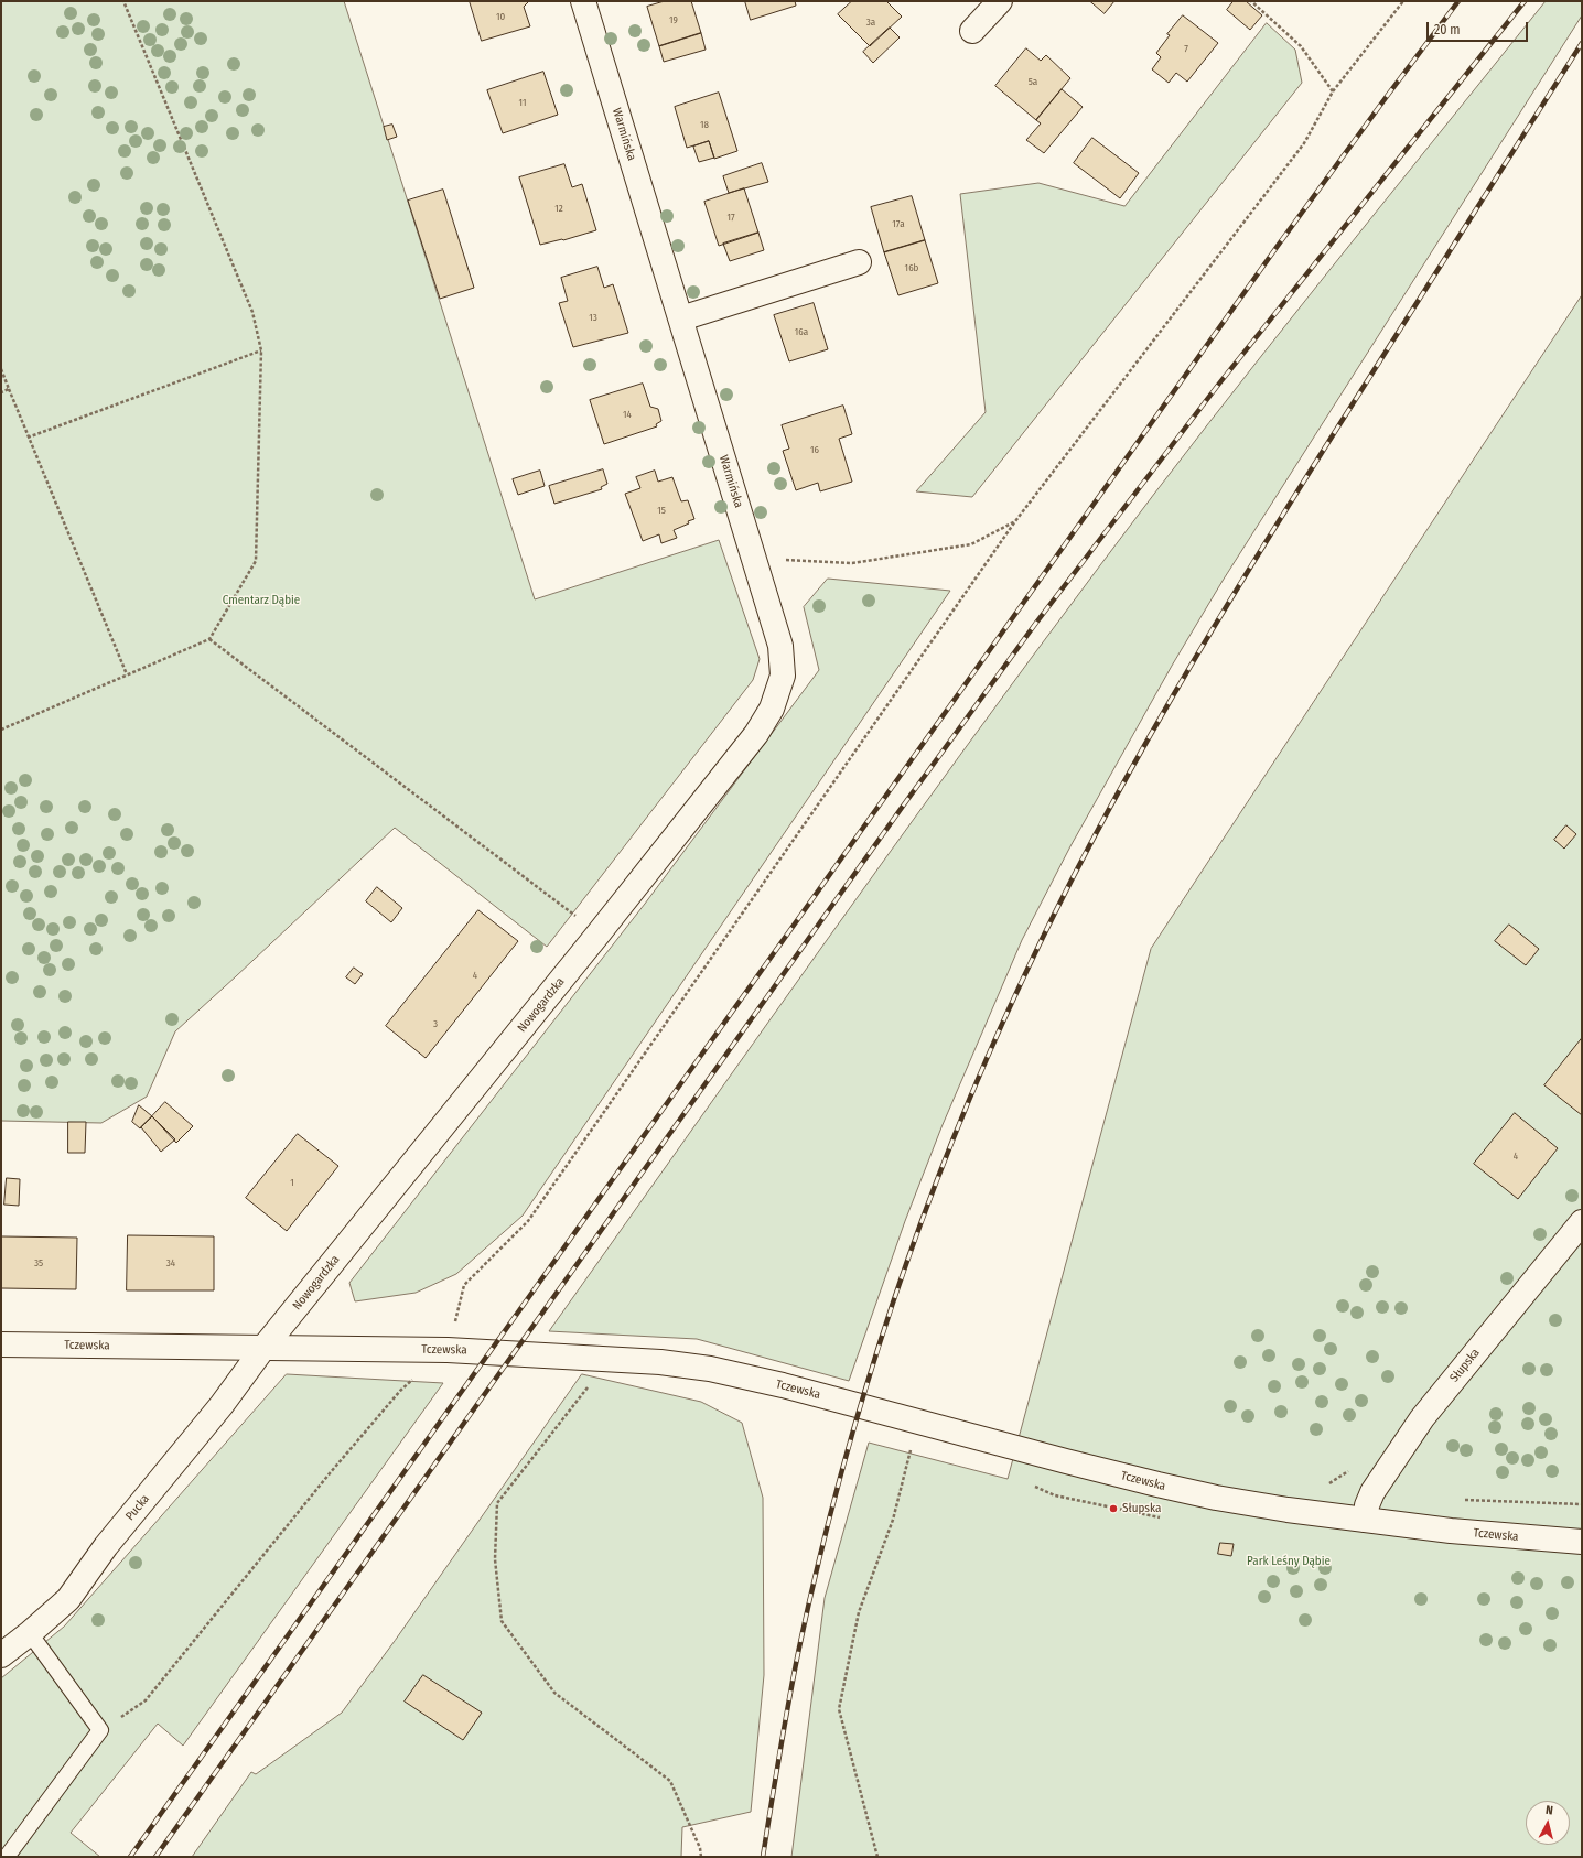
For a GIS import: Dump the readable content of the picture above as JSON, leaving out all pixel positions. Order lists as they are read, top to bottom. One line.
{"streets":{"street":["Warmińska","Nowogardzka","Tczewska","Słupska","Pucka"]},"crossings":[["Warmińska","Nowogardzka"],["Nowogardzka","Tczewska"],["Nowogardzka","Pucka"],["Tczewska","Słupska"],["Tczewska","Pucka"]],"parks":["Cmentarz Dąbie","Park Leśny Dąbie"],"places":["Słupska"],"house_numbers":["10","19","3a","7","5a","11","18","12","17","17a","16b","13","16a","14","16","15","4","3","4","1","35","34"],"scale_bar":"20 m","north":"top"}
